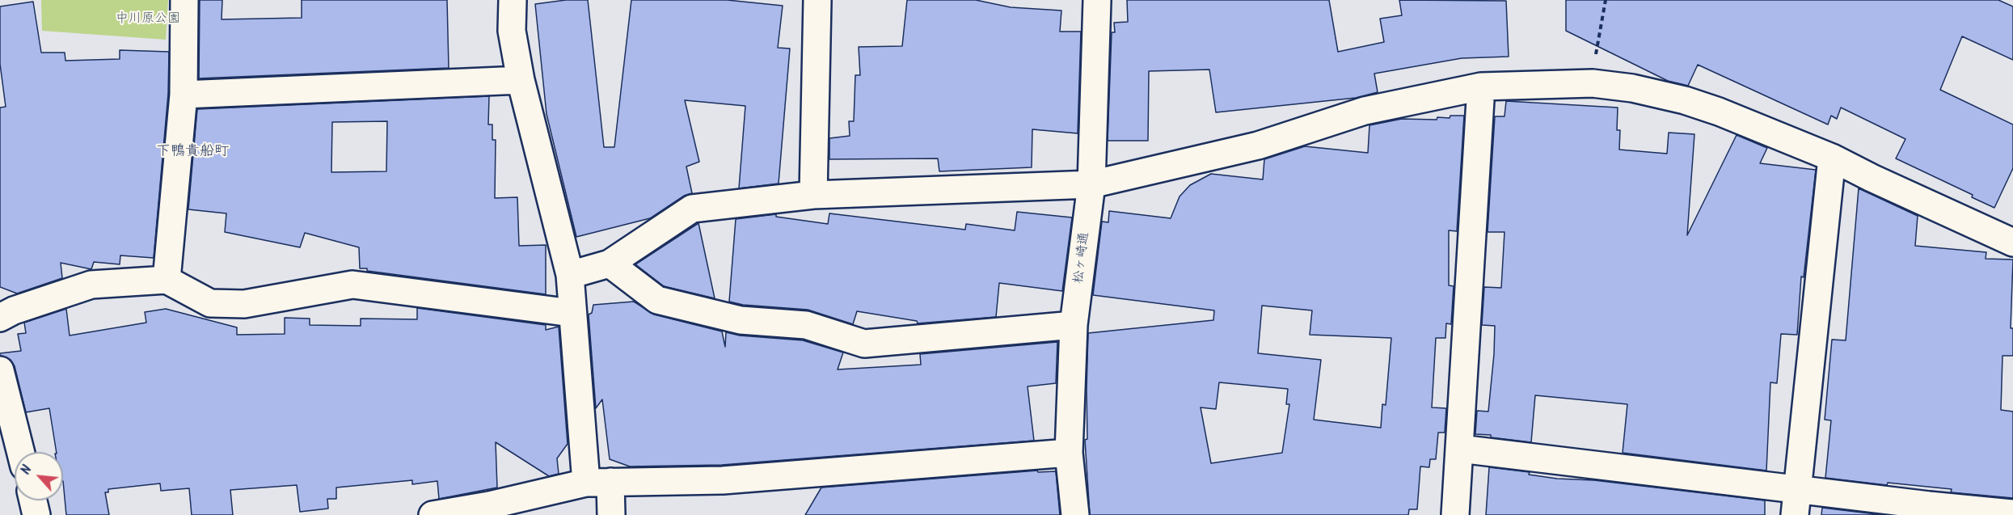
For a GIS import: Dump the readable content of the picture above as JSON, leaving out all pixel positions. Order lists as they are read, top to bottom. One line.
{"streets":{"street":["松ヶ崎通"]},"districts":["下鴨貴船町"],"parks":["中川原公園"],"north":"top left"}
